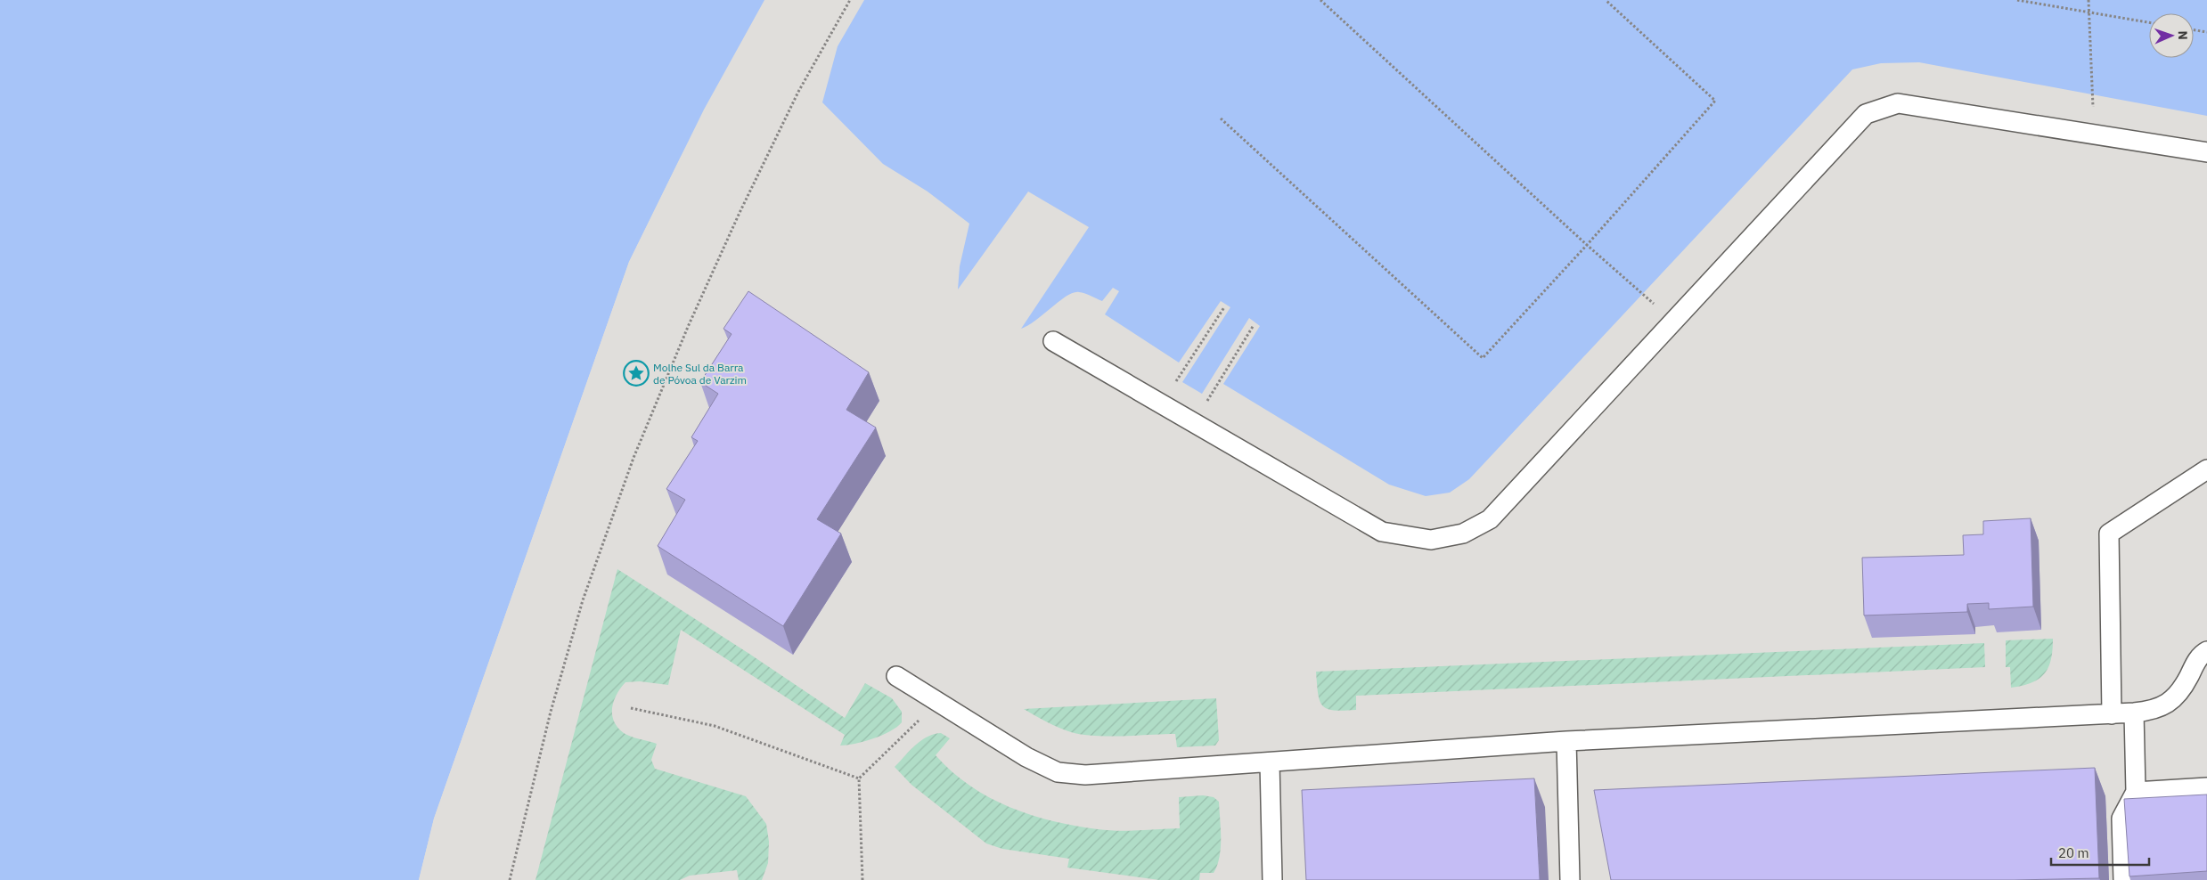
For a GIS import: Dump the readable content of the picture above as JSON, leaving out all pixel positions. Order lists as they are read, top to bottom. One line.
{"places":{"place":["Molhe Sul da Barra de Póvoa de Varzim"]},"scale_bar":"20 m","north":"right"}
